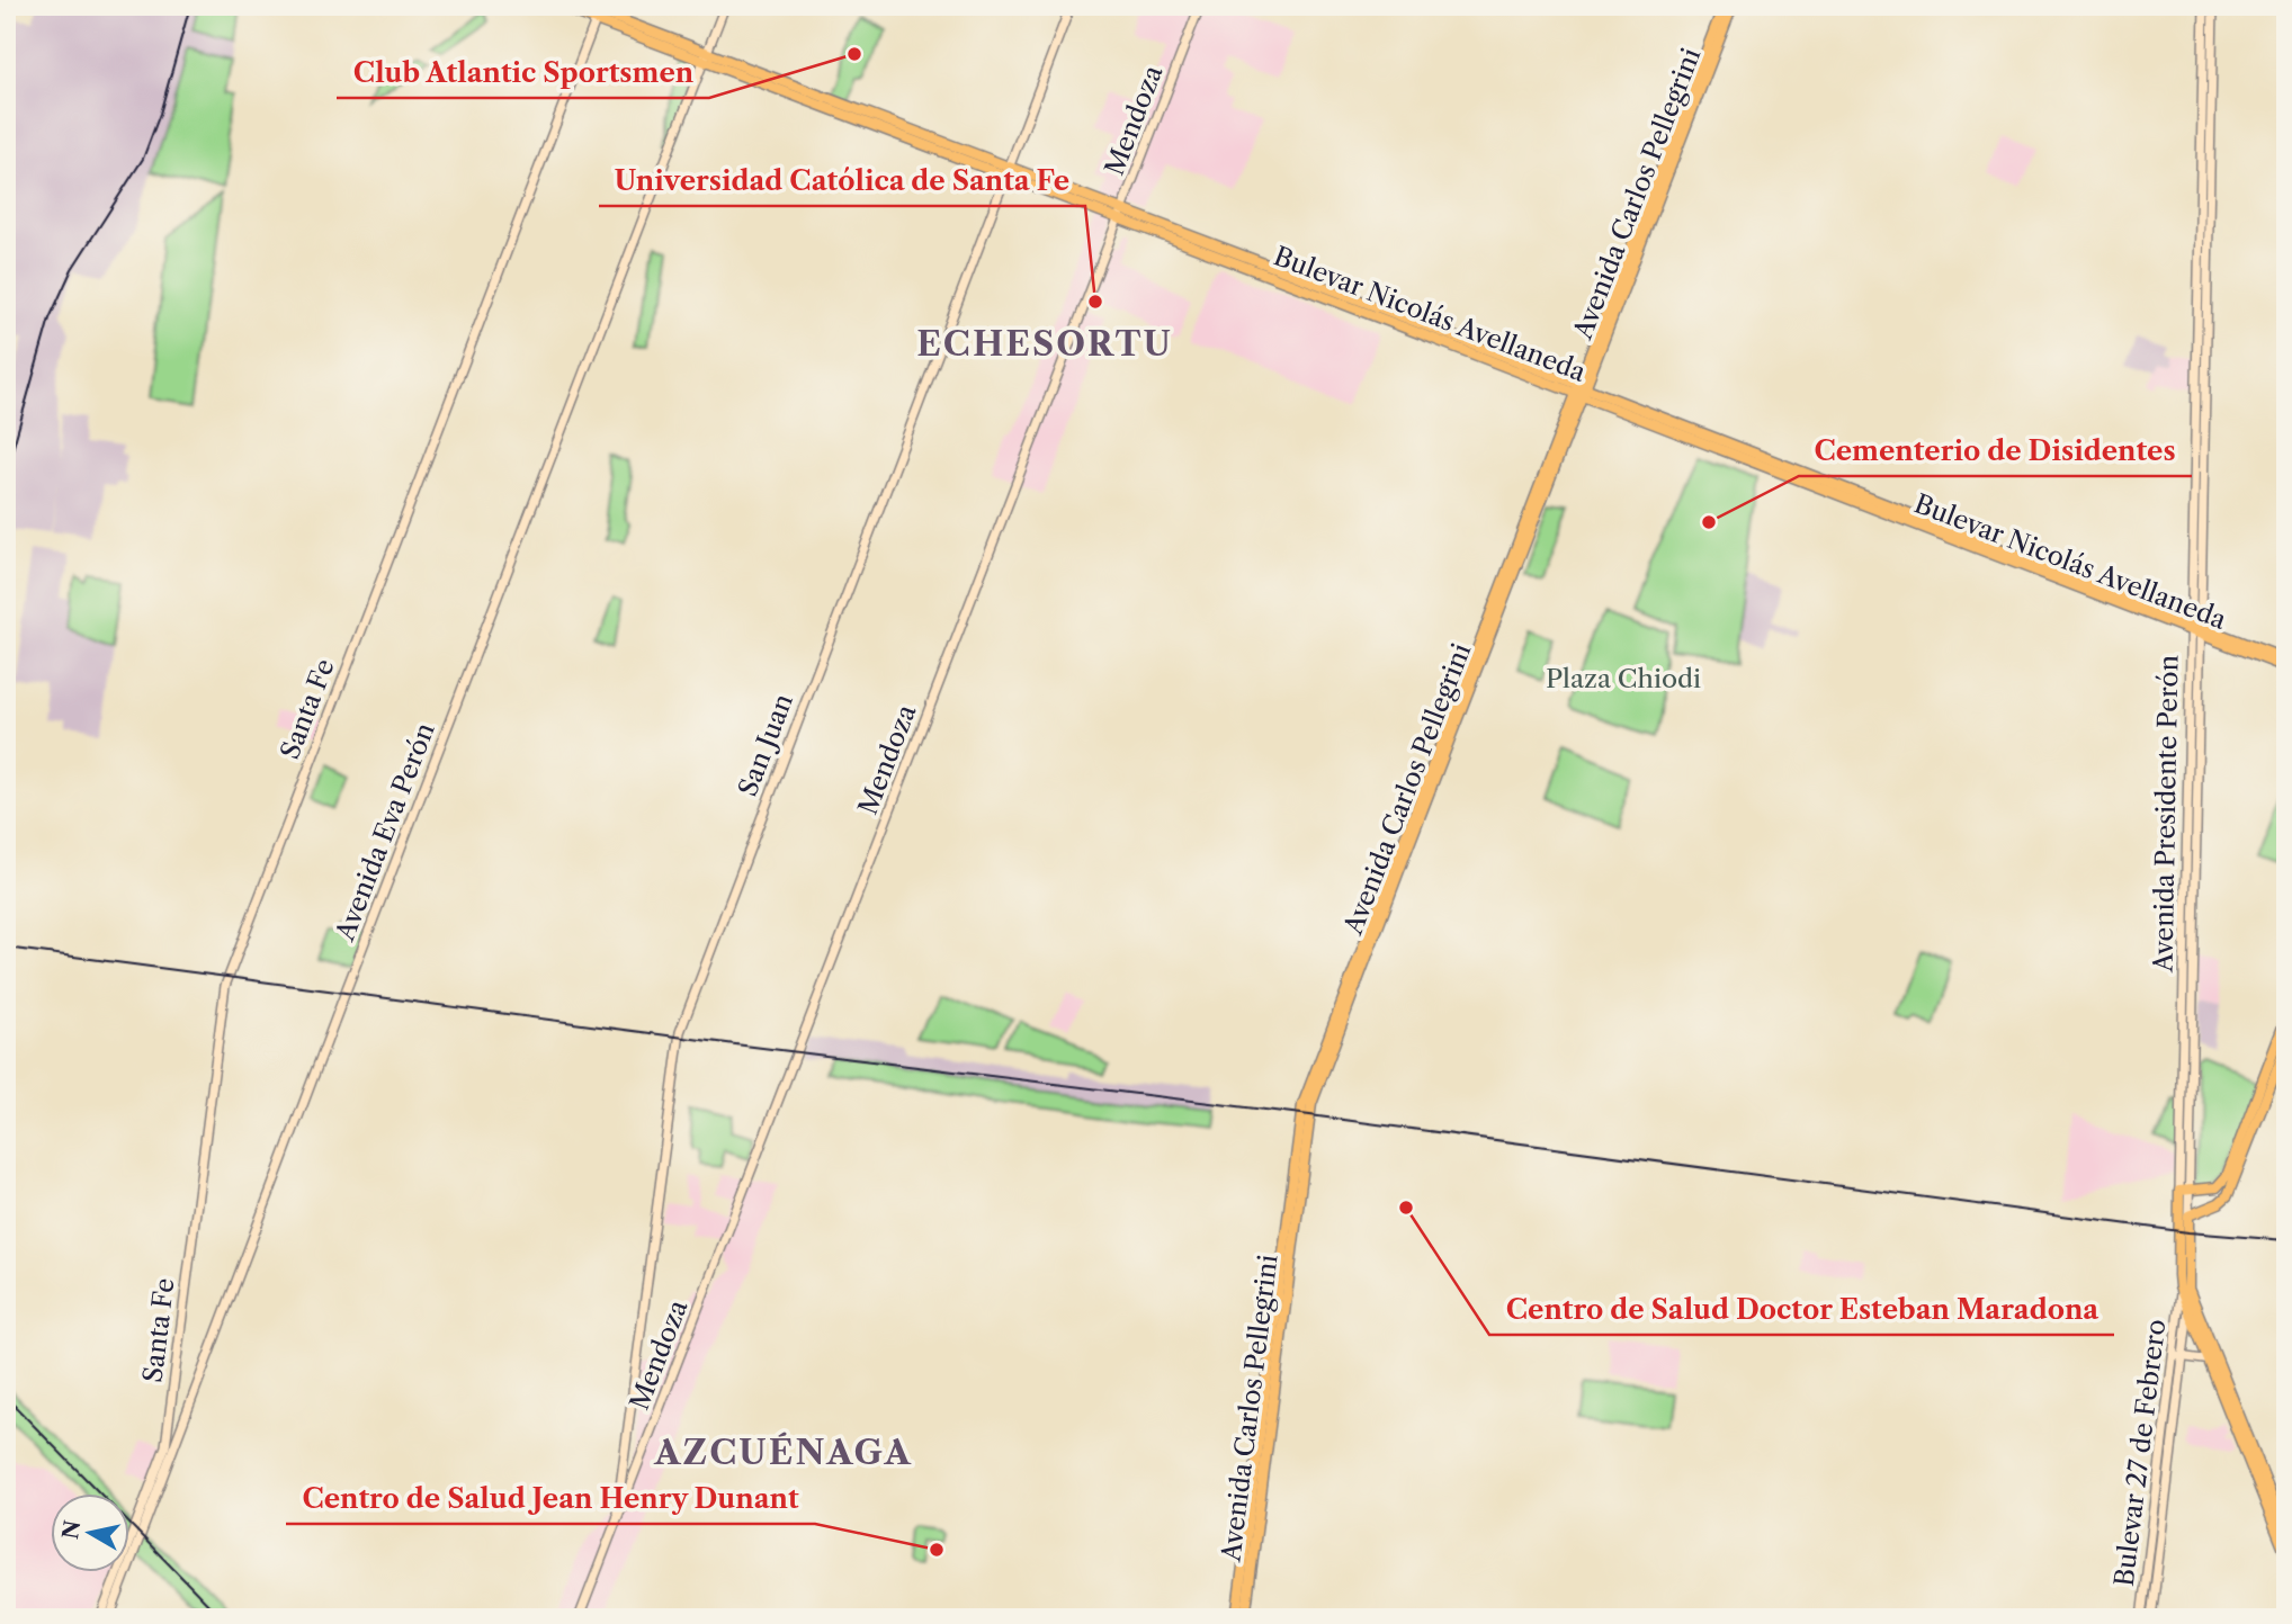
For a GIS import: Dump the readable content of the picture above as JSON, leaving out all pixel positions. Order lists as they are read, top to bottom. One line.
{"streets":{"main road":["Mendoza","Avenida Carlos Pellegrini","Bulevar Nicolás Avellaneda","Santa Fe","San Juan","Avenida Presidente Perón","Avenida Eva Perón","Bulevar 27 de Febrero"]},"crossings":[["Mendoza","Bulevar Nicolás Avellaneda"],["Mendoza","San Juan"],["Avenida Carlos Pellegrini","Bulevar Nicolás Avellaneda"],["Bulevar Nicolás Avellaneda","Santa Fe"],["Bulevar Nicolás Avellaneda","San Juan"],["Bulevar Nicolás Avellaneda","Avenida Presidente Perón"],["Bulevar Nicolás Avellaneda","Avenida Eva Perón"],["Avenida Presidente Perón","Bulevar 27 de Febrero"]],"districts":["ECHESORTU","AZCUÉNAGA"],"parks":["Plaza Chiodi"],"places":["Club Atlantic Sportsmen","Universidad Católica de Santa Fe","Cementerio de Disidentes","Centro de Salud Doctor Esteban Maradona","Centro de Salud Jean Henry Dunant"],"north":"left"}
